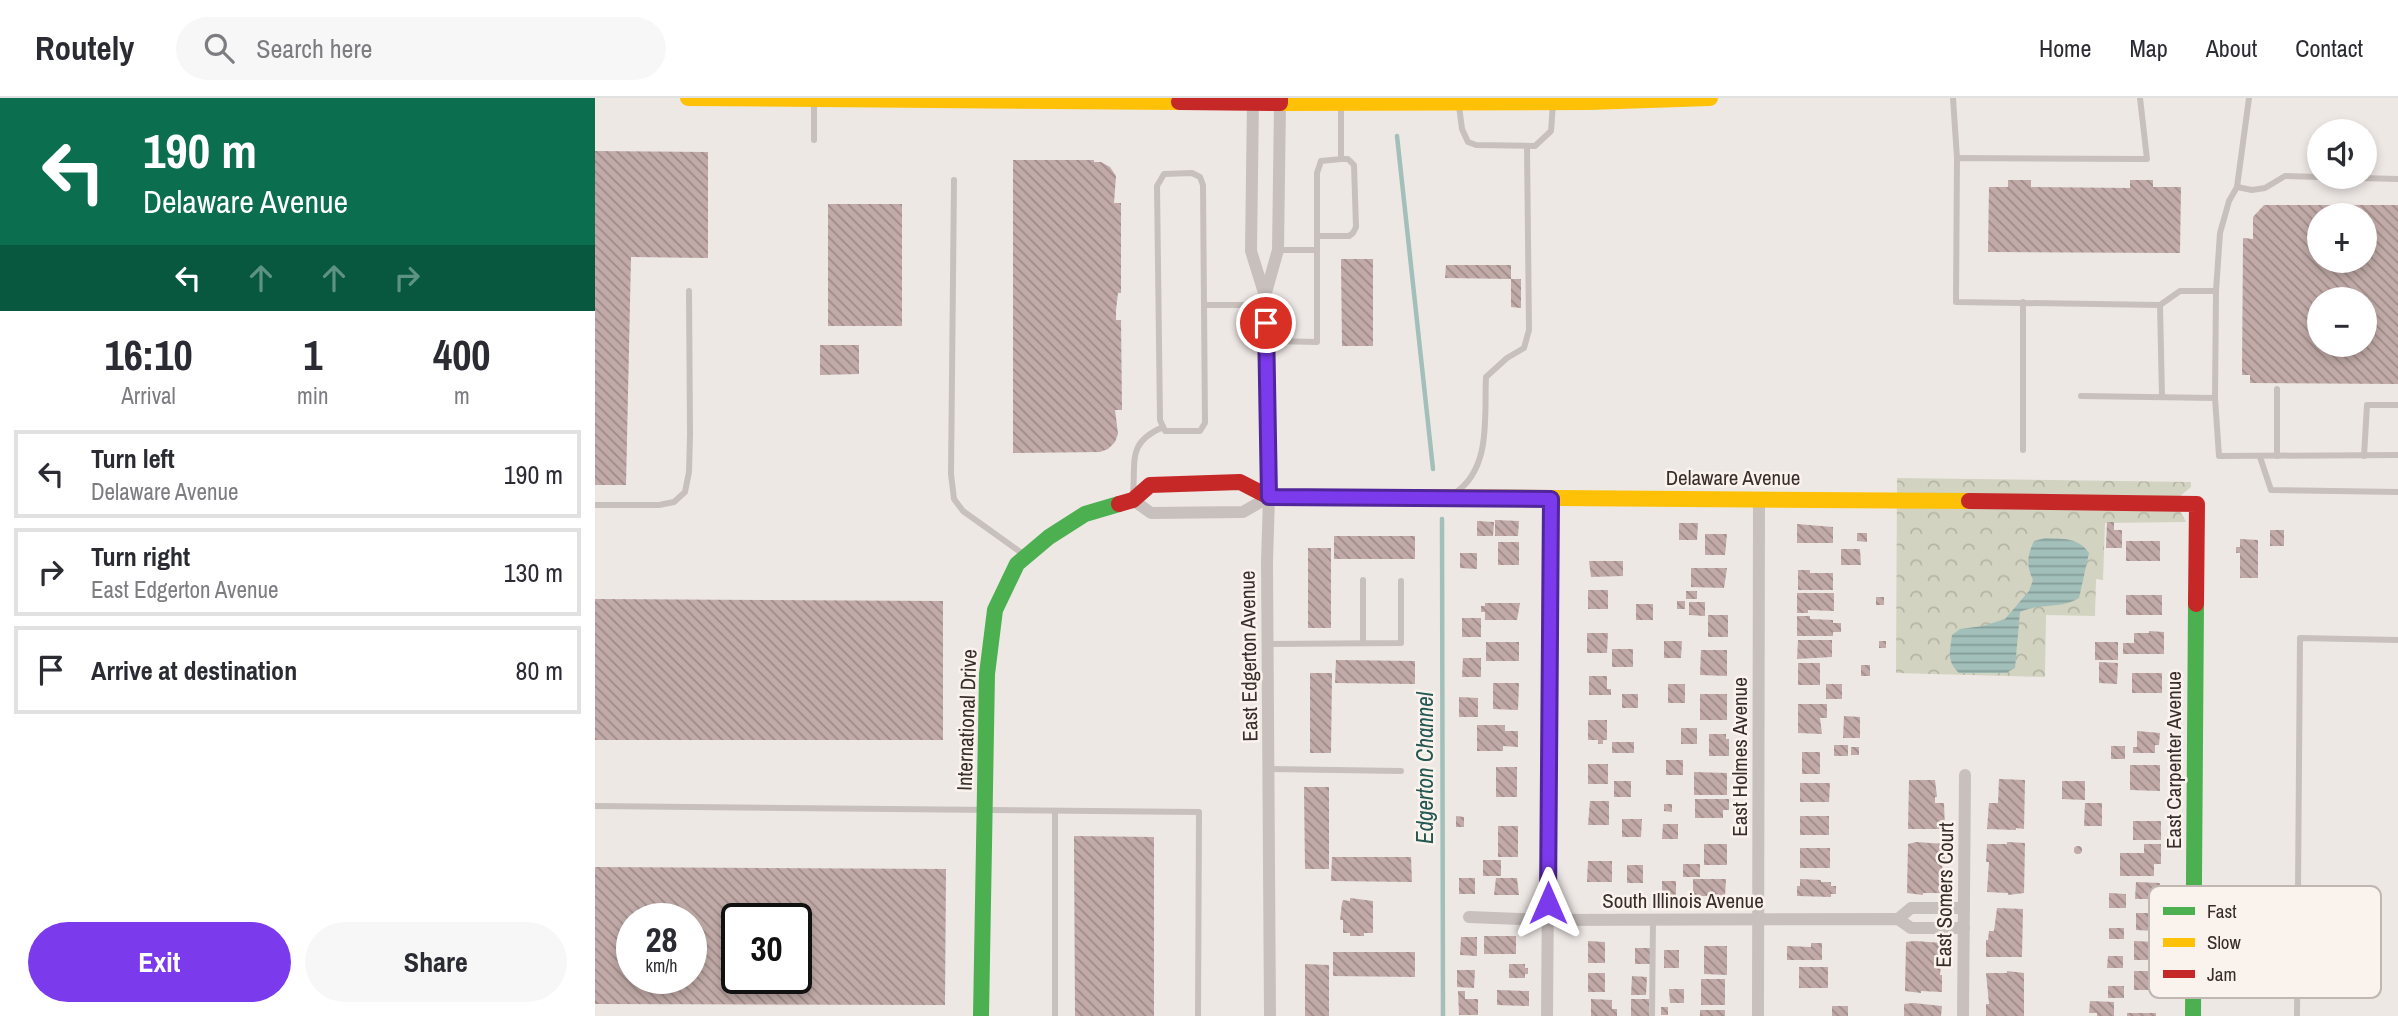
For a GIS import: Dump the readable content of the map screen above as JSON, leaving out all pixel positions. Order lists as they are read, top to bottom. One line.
{"streets":{"street":["Delaware Avenue","East Edgerton Avenue","International Drive","East Holmes Avenue","East Carpenter Avenue","East Somers Court","South Illinois Avenue"]},"crossings":[["Delaware Avenue","East Edgerton Avenue"],["Delaware Avenue","International Drive"],["Delaware Avenue","East Holmes Avenue"],["Delaware Avenue","East Carpenter Avenue"],["East Edgerton Avenue","International Drive"],["East Holmes Avenue","South Illinois Avenue"],["East Somers Court","South Illinois Avenue"]],"water":["Edgerton Channel"],"legend":["Fast","Slow","Jam"],"page":{"header":"Routely","search":"Search here","nav":["Home","Map","About","Contact"],"turn":["190 m","Delaware Avenue"],"map_buttons":["+","−"],"eta":["16:10","Arrival","1","min","400","m"],"list":[{"name":"Turn left","note":"Delaware Avenue","value":"190 m"},{"name":"Turn right","note":"East Edgerton Avenue","value":"130 m"},{"name":"Arrive at destination","value":"80 m"}],"speed":"28 km/h","limit":"30","buttons":["Exit","Share"]}}
